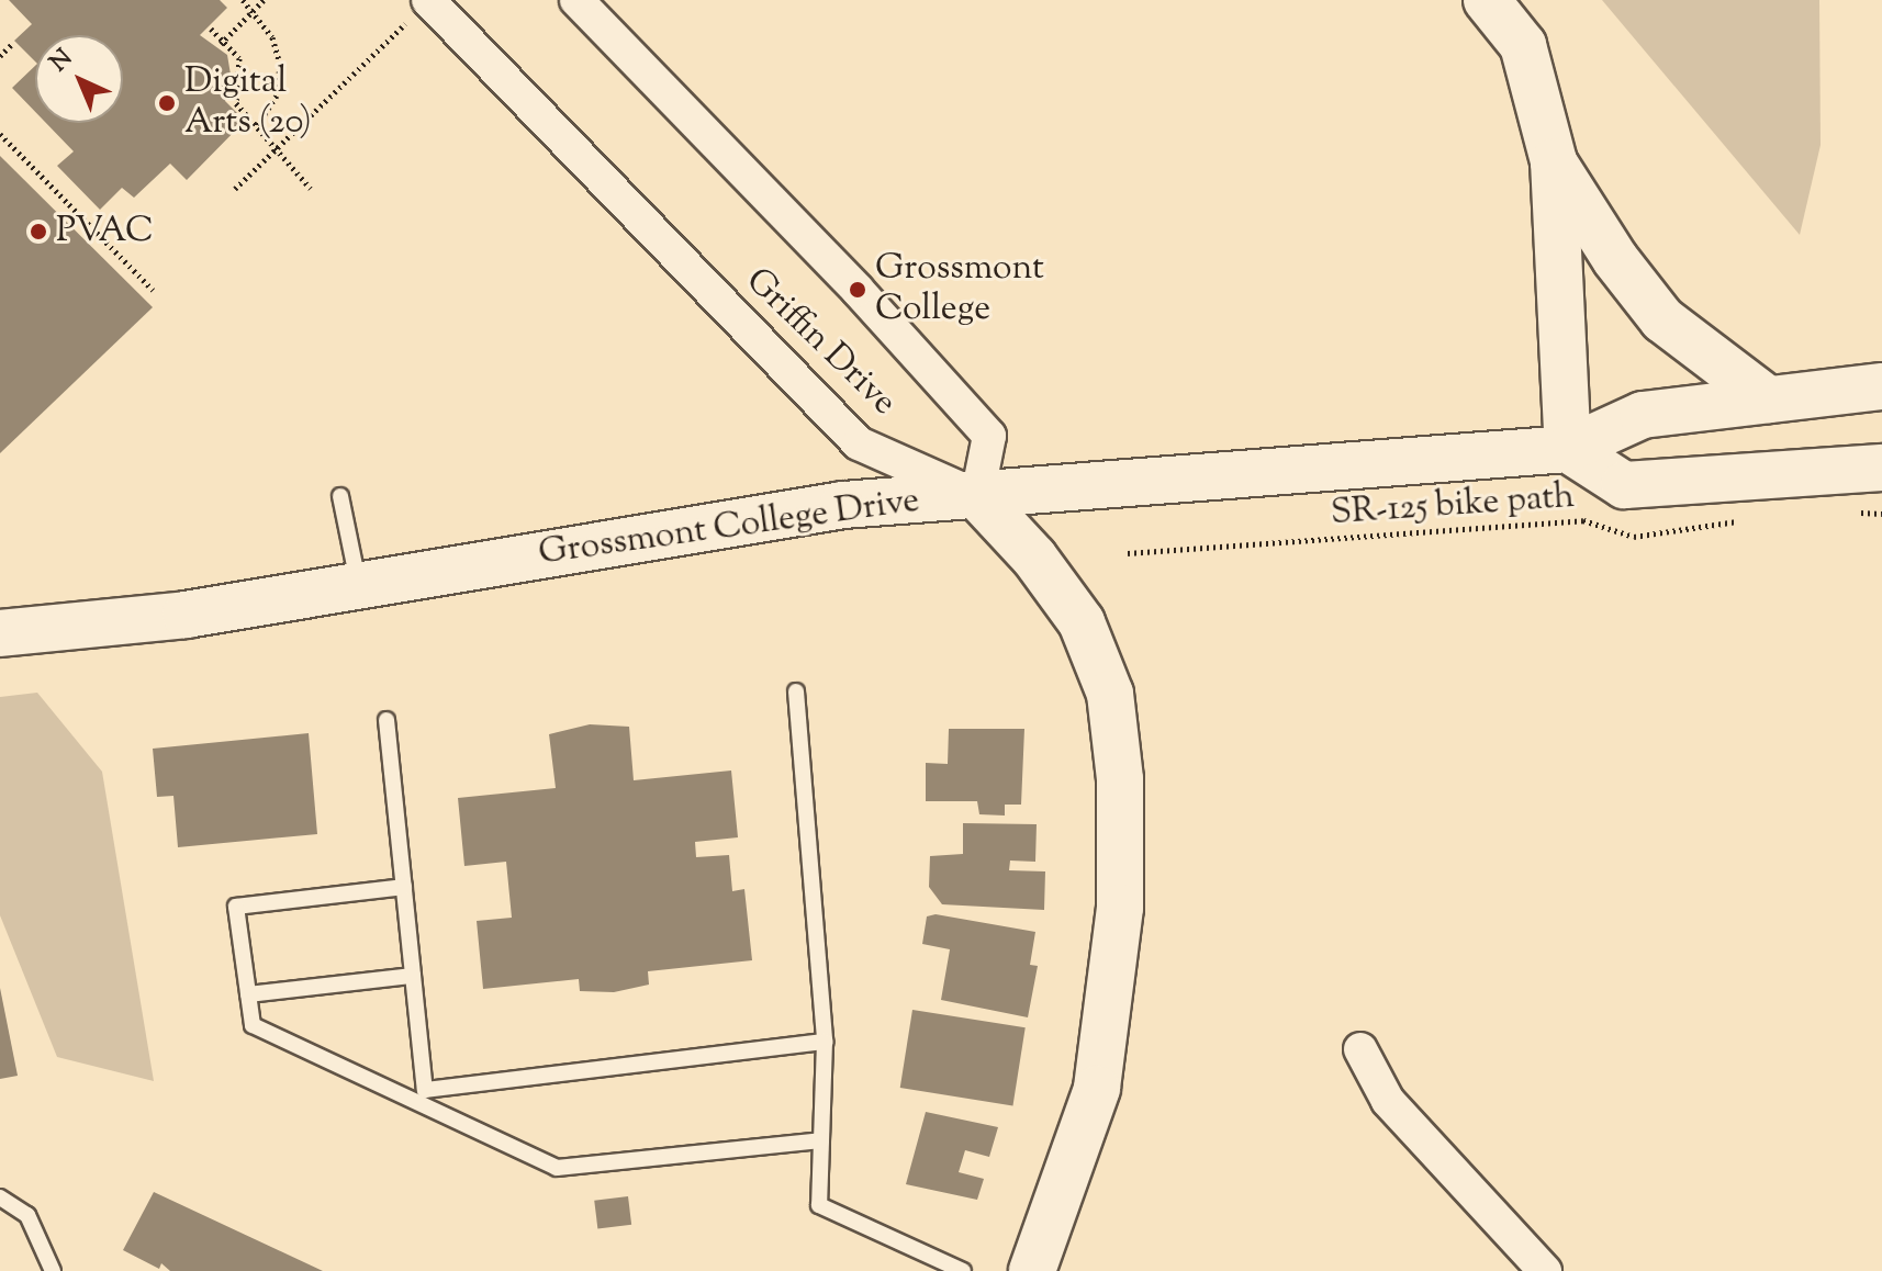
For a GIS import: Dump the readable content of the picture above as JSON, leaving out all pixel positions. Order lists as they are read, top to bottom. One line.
{"streets":{"main road":["Grossmont College Drive"],"street":["Griffin Drive"],"path":["SR-125 bike path"]},"crossings":[["Griffin Drive","Grossmont College Drive"]],"places":["Digital Arts (20)","PVAC","Grossmont College"],"north":"top left"}
